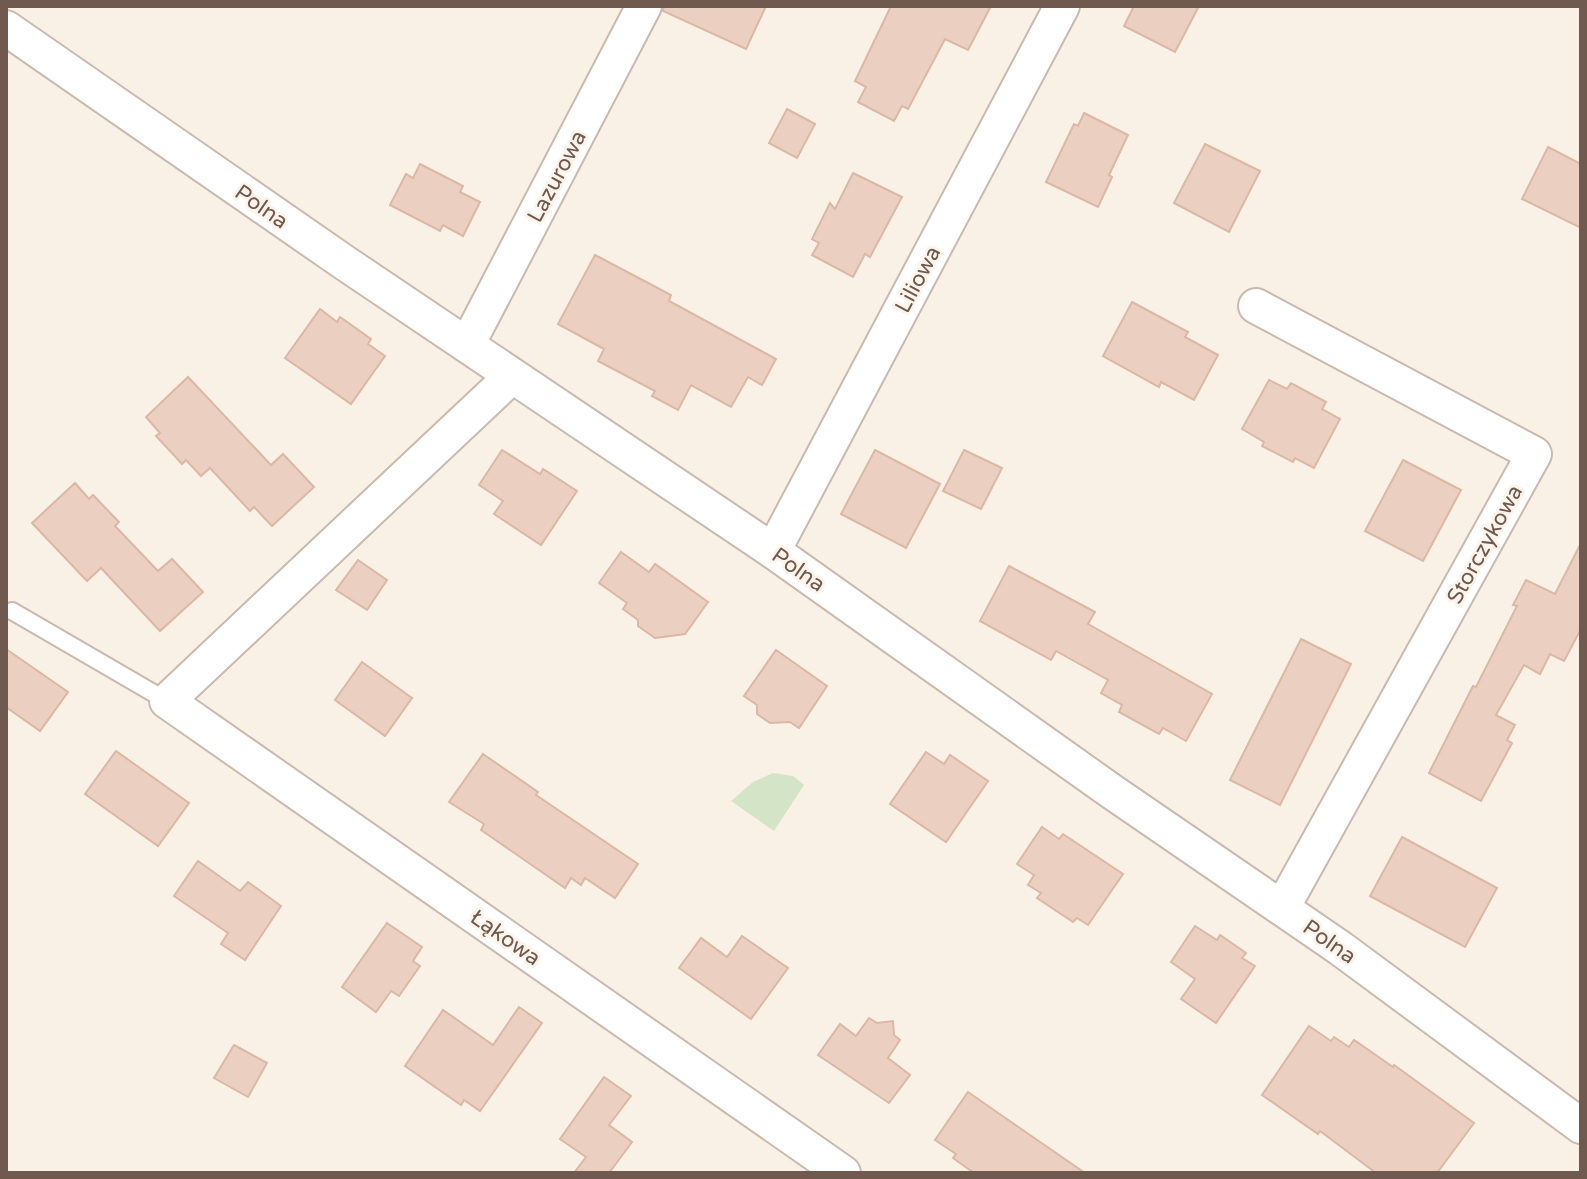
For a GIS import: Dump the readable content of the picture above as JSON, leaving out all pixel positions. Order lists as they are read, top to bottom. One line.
{"streets":{"street":["Lazurowa","Polna","Liliowa","Storczykowa","Łąkowa"]},"crossings":[["Lazurowa","Polna"],["Polna","Liliowa"],["Polna","Storczykowa"]]}
